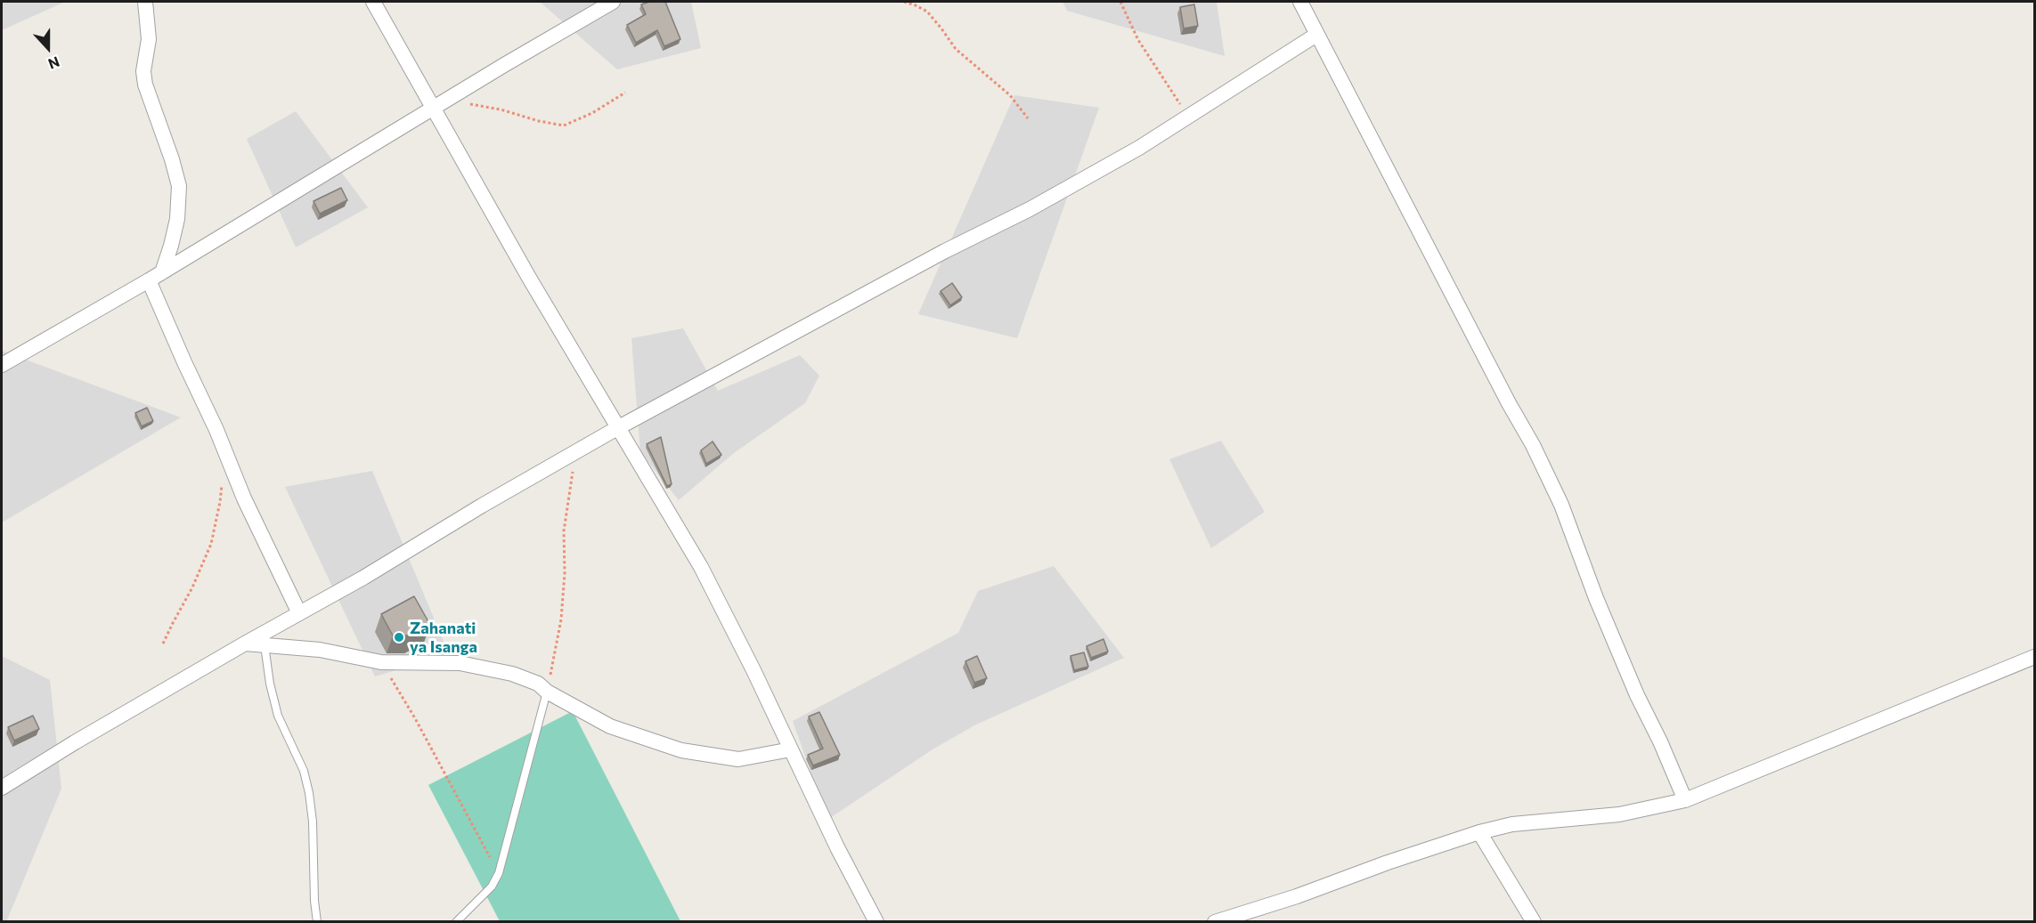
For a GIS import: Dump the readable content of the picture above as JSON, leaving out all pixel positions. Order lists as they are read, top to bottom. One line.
{"places":["Zahanati ya Isanga"],"north":"bottom"}
